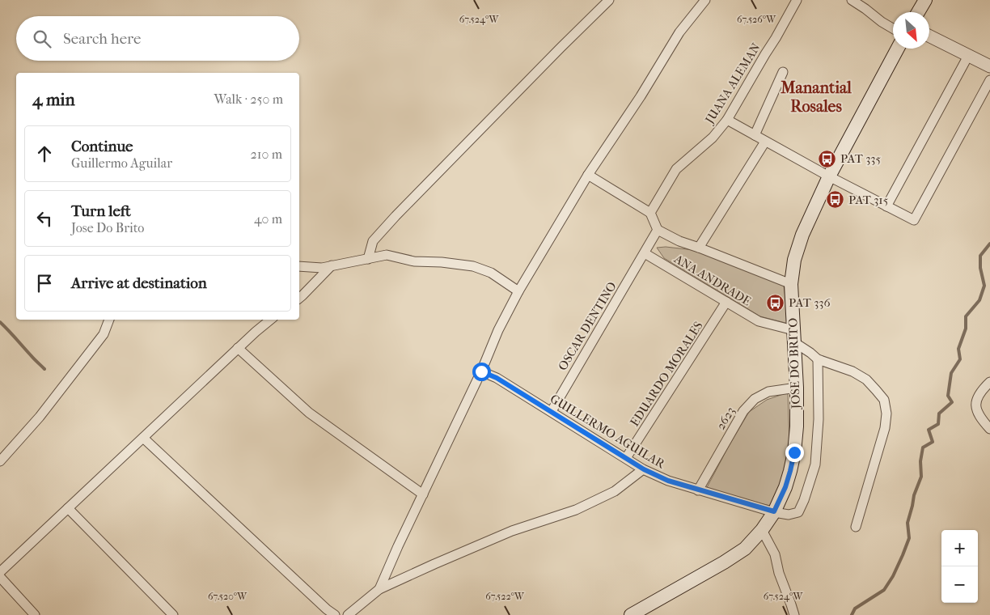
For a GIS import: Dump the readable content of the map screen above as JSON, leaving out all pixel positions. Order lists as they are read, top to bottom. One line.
{"streets":{"main road":["JOSE DO BRITO"],"street":["JUANA ALEMAN","ANA ANDRADE","OSCAR DENTINO","EDUARDO MORALES","2623","GUILLERMO AGUILAR"]},"crossings":[["ANA ANDRADE","OSCAR DENTINO"],["ANA ANDRADE","JOSE DO BRITO"],["ANA ANDRADE","EDUARDO MORALES"],["ANA ANDRADE","GUILLERMO AGUILAR"],["OSCAR DENTINO","GUILLERMO AGUILAR"],["JOSE DO BRITO","2623"],["JOSE DO BRITO","GUILLERMO AGUILAR"],["EDUARDO MORALES","GUILLERMO AGUILAR"],["2623","GUILLERMO AGUILAR"]],"districts":["Manantial Rosales"],"places":{"bus stop":["PAT 335","PAT 315","PAT 336"]},"north":"bottom right","page":{"search":"Search here","heading":["4 min","Walk · 250 m"],"list":[["Continue","Guillermo Aguilar","210 m"],["Turn left","Jose Do Brito","40 m"],"Arrive at destination"],"map_buttons":["+","−"]},"coordinates":["67.524°W","67.526°W","67.520°W","67.522°W"]}
